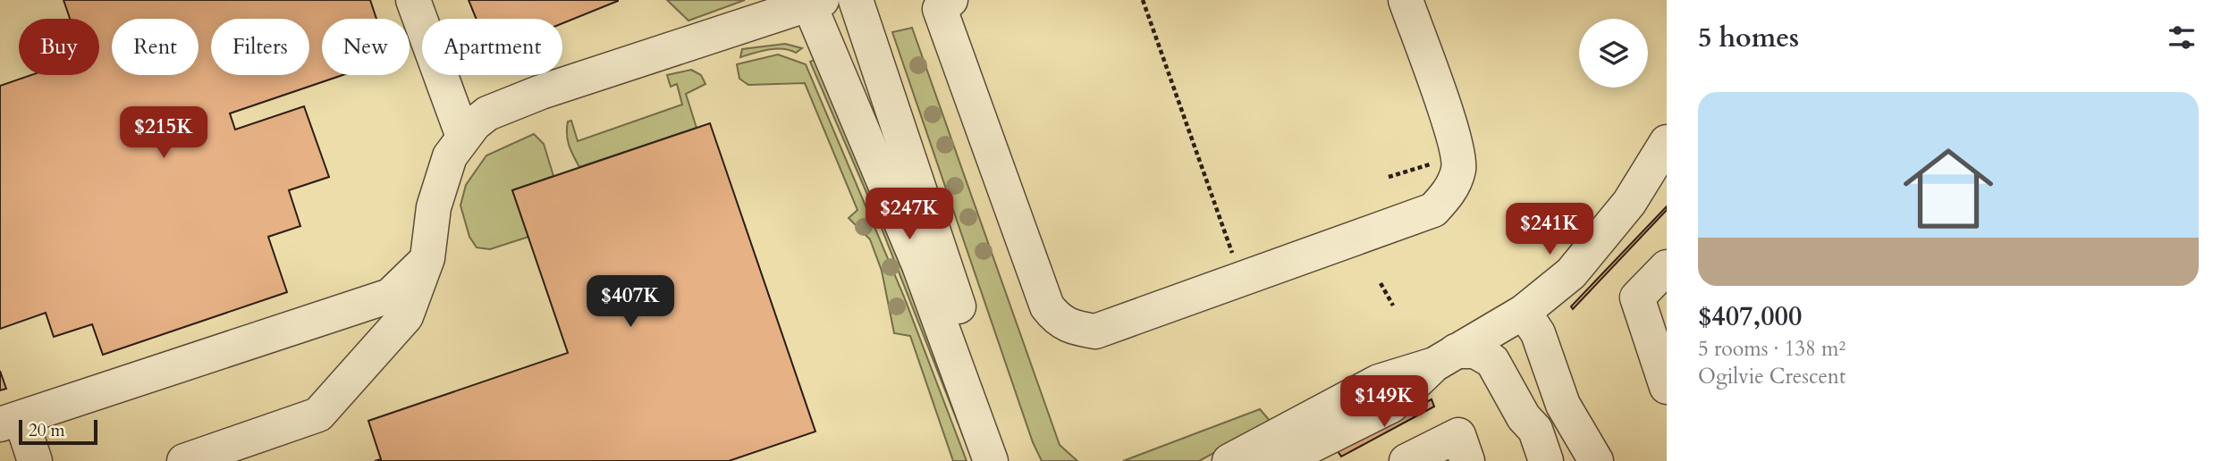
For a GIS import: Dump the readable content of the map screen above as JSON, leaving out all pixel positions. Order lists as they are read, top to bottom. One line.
{"scale_bar":"20 m","page":{"heading":"5 homes","chip":["Buy","Rent","Filters","New","Apartment"],"list":[{"name":"$407,000","note":"5 rooms · 138 m² · Ogilvie Crescent"}],"price":["$215K","$247K","$241K","$407K","$149K"],"scale":"20 m"}}
